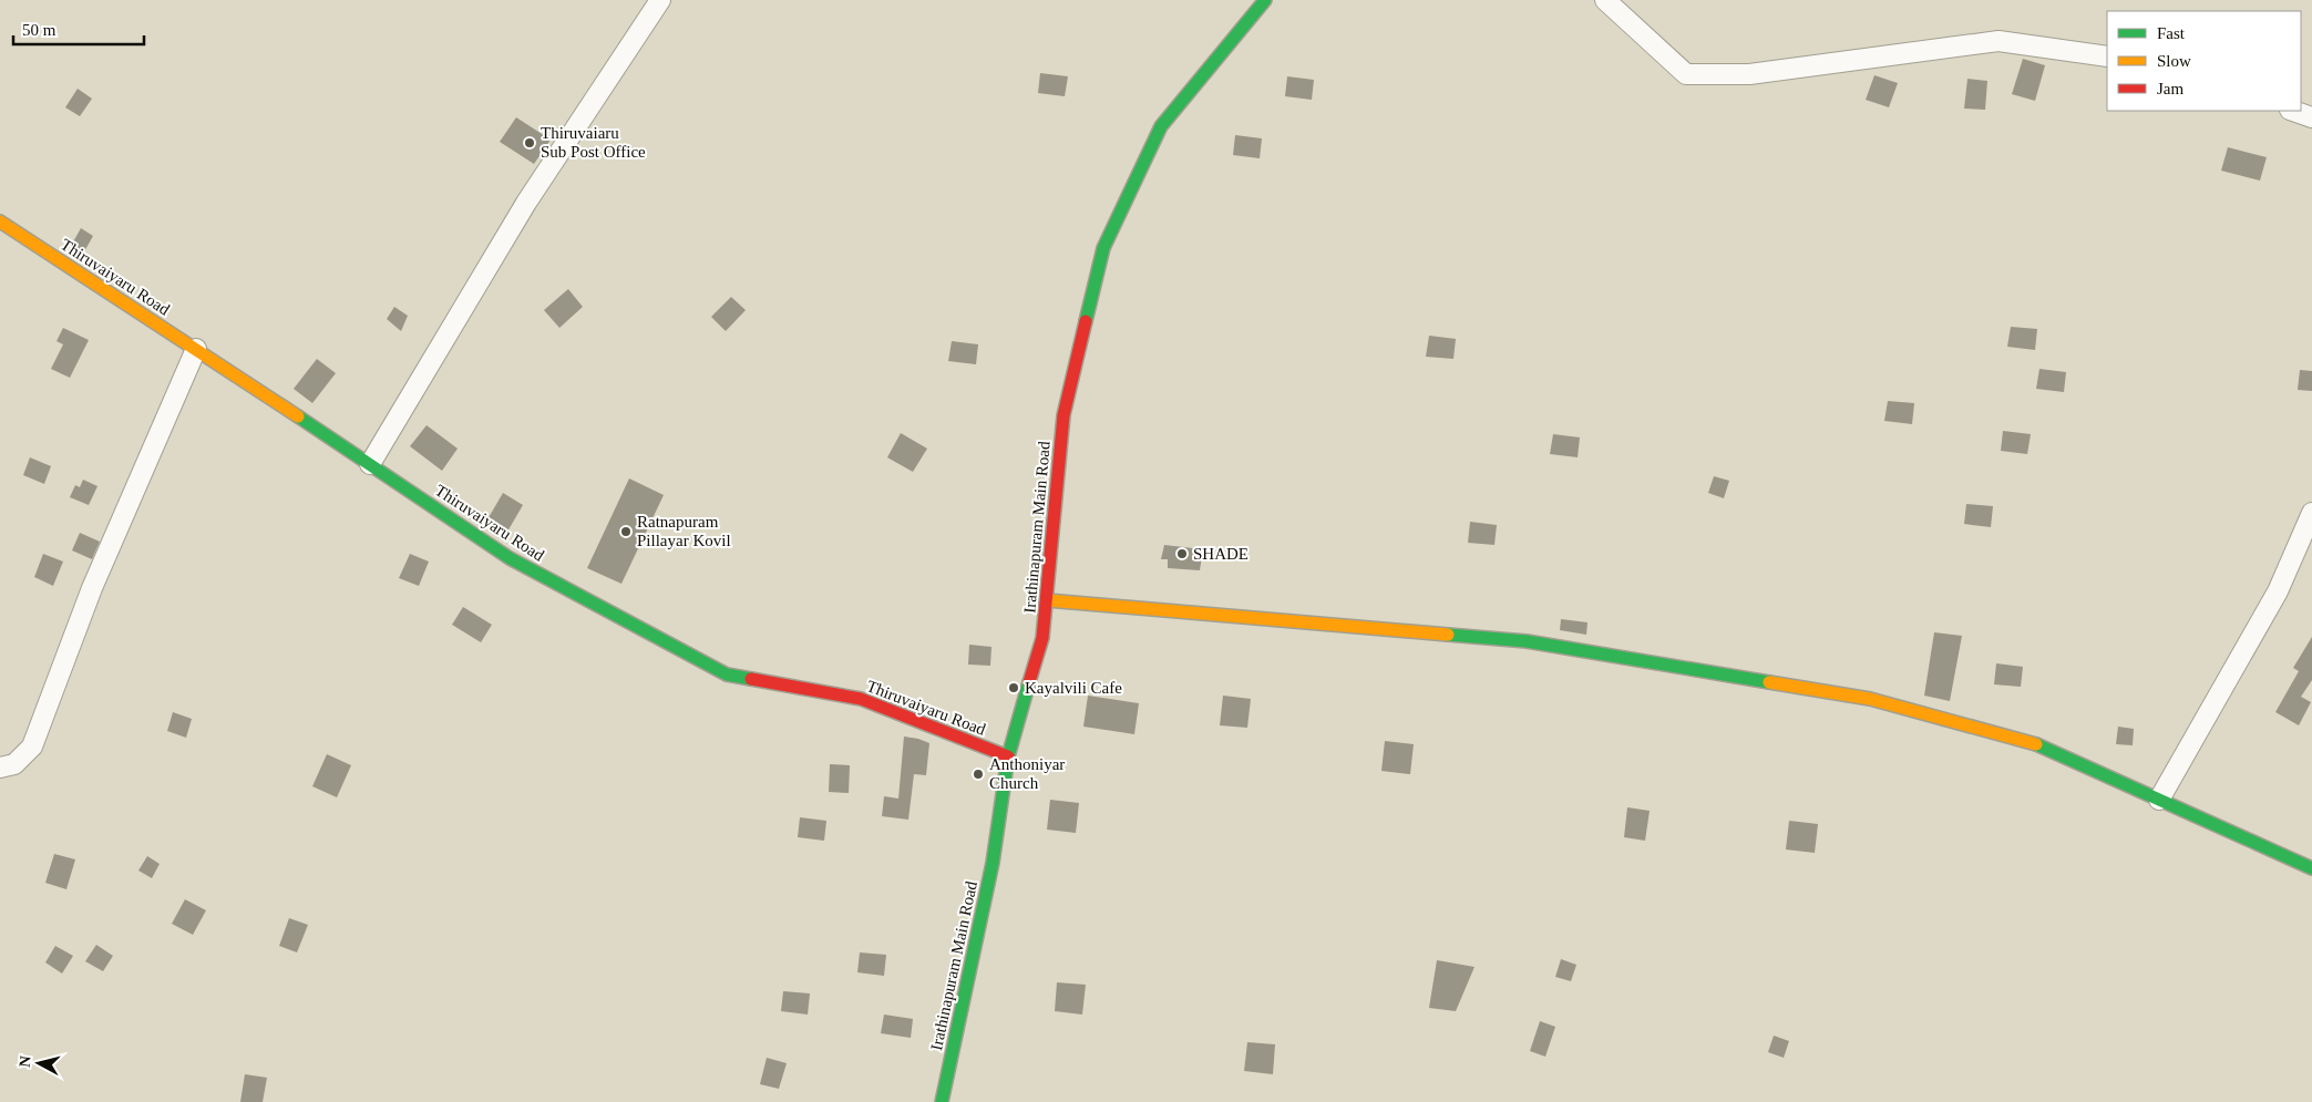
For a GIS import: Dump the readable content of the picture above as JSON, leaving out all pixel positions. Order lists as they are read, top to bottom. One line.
{"streets":{"street":["Thiruvaiyaru Road","Irathinapuram Main Road"]},"crossings":[["Thiruvaiyaru Road","Irathinapuram Main Road"]],"places":["Thiruvaiaru Sub Post Office","Ratnapuram Pillayar Kovil","SHADE","Kayalvili Cafe","Anthoniyar Church"],"legend":["Fast","Slow","Jam"],"scale_bar":"50 m","north":"left"}
